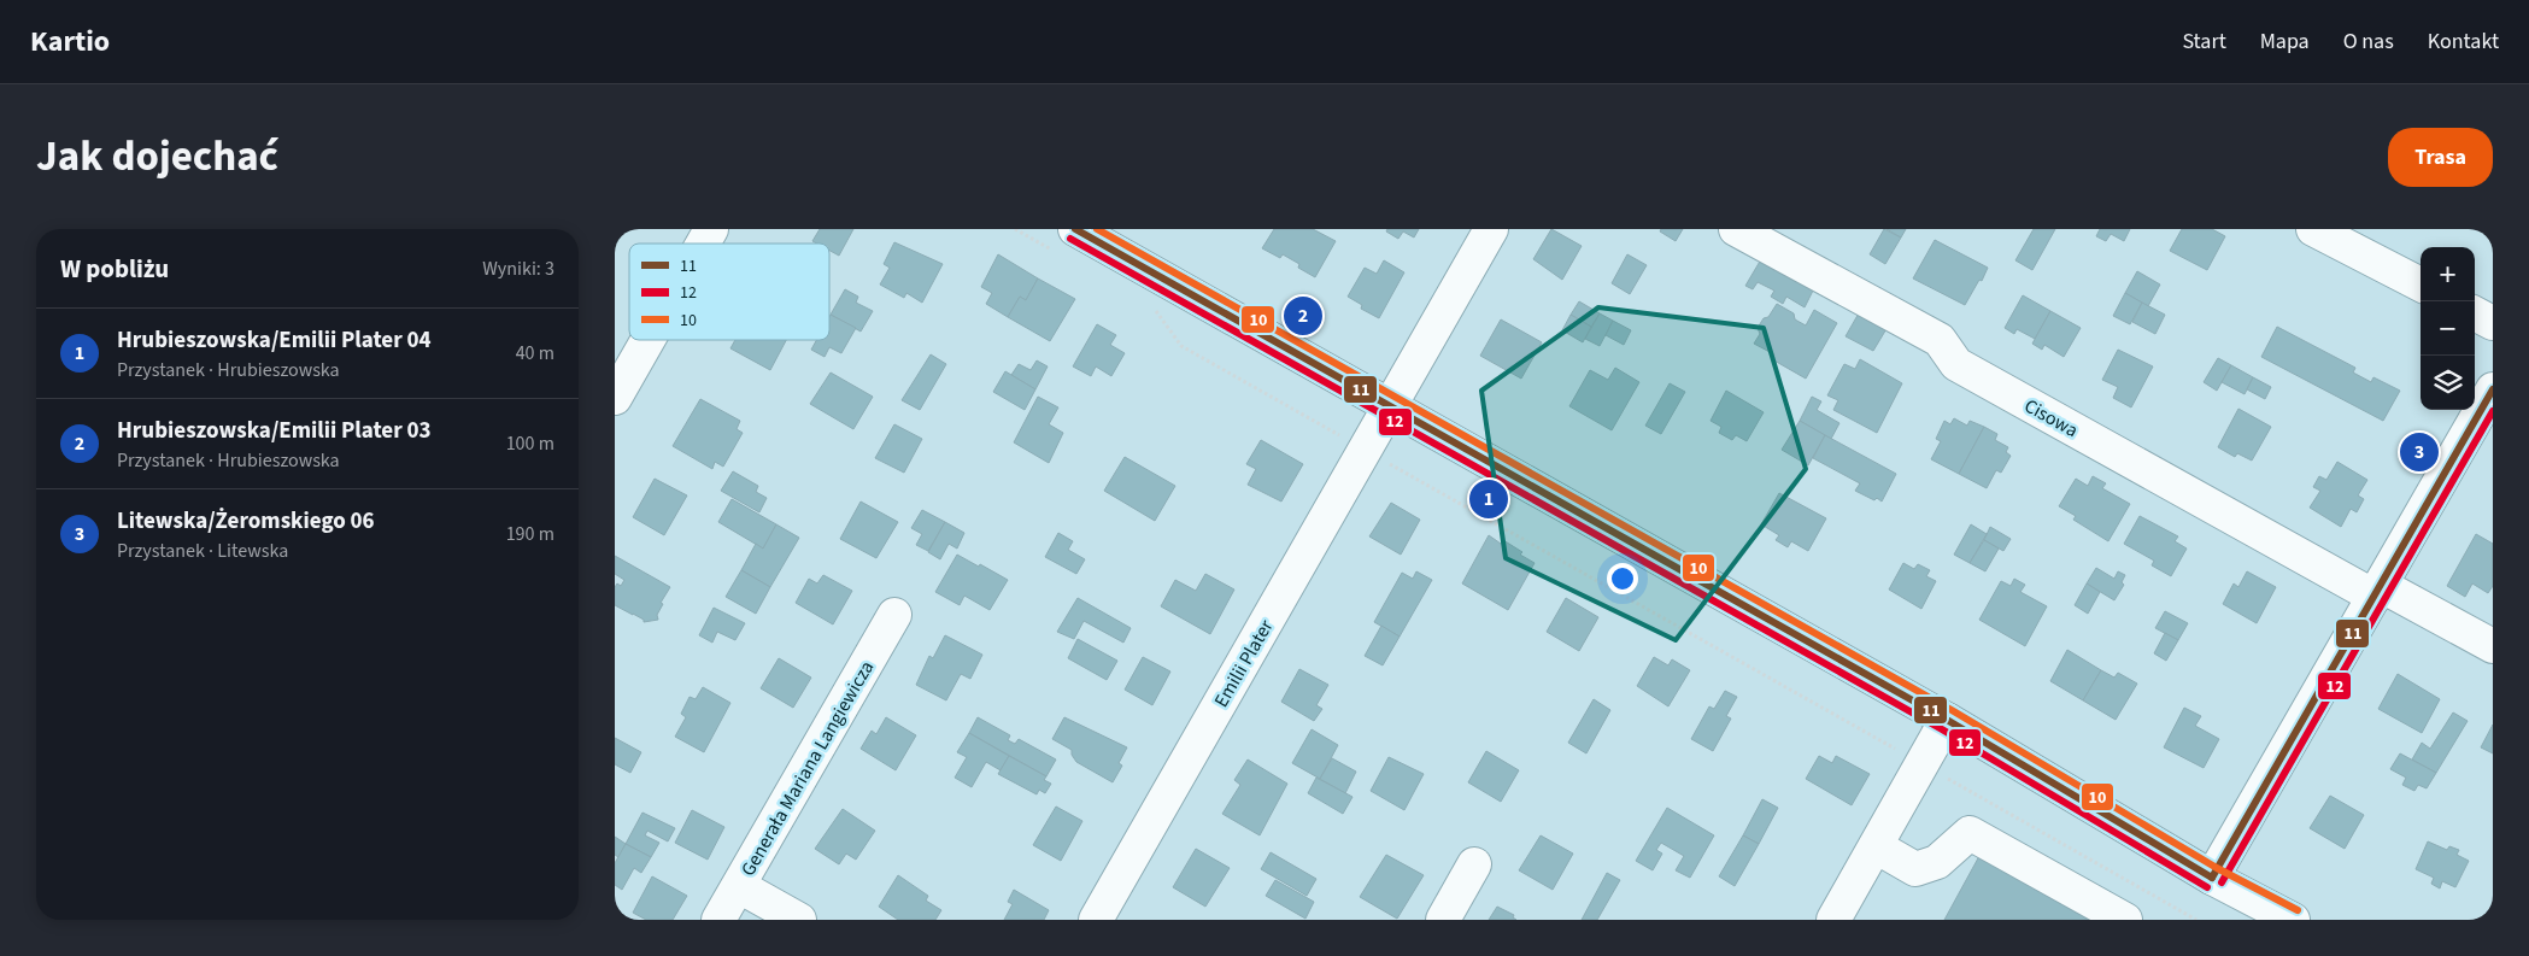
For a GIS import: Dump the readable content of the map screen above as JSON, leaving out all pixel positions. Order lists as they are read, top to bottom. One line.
{"streets":{"street":["Cisowa","Emilii Plater","Generała Mariana Langiewicza"]},"lines":["transit line 11","transit line 10","transit line 12"],"legend":["11","12","10"],"page":{"header":"Kartio","nav":["Start","Mapa","O nas","Kontakt"],"title":"Jak dojechać","buttons":"Trasa","heading":["W pobliżu","Wyniki: 3"],"map_buttons":["+","−"],"pins":["2","3","1"],"list":[{"mark":"1","name":"Hrubieszowska/Emilii Plater 04","note":"Przystanek · Hrubieszowska","value":"40 m"},{"mark":"2","name":"Hrubieszowska/Emilii Plater 03","note":"Przystanek · Hrubieszowska","value":"100 m"},{"mark":"3","name":"Litewska/Żeromskiego 06","note":"Przystanek · Litewska","value":"190 m"}]}}
